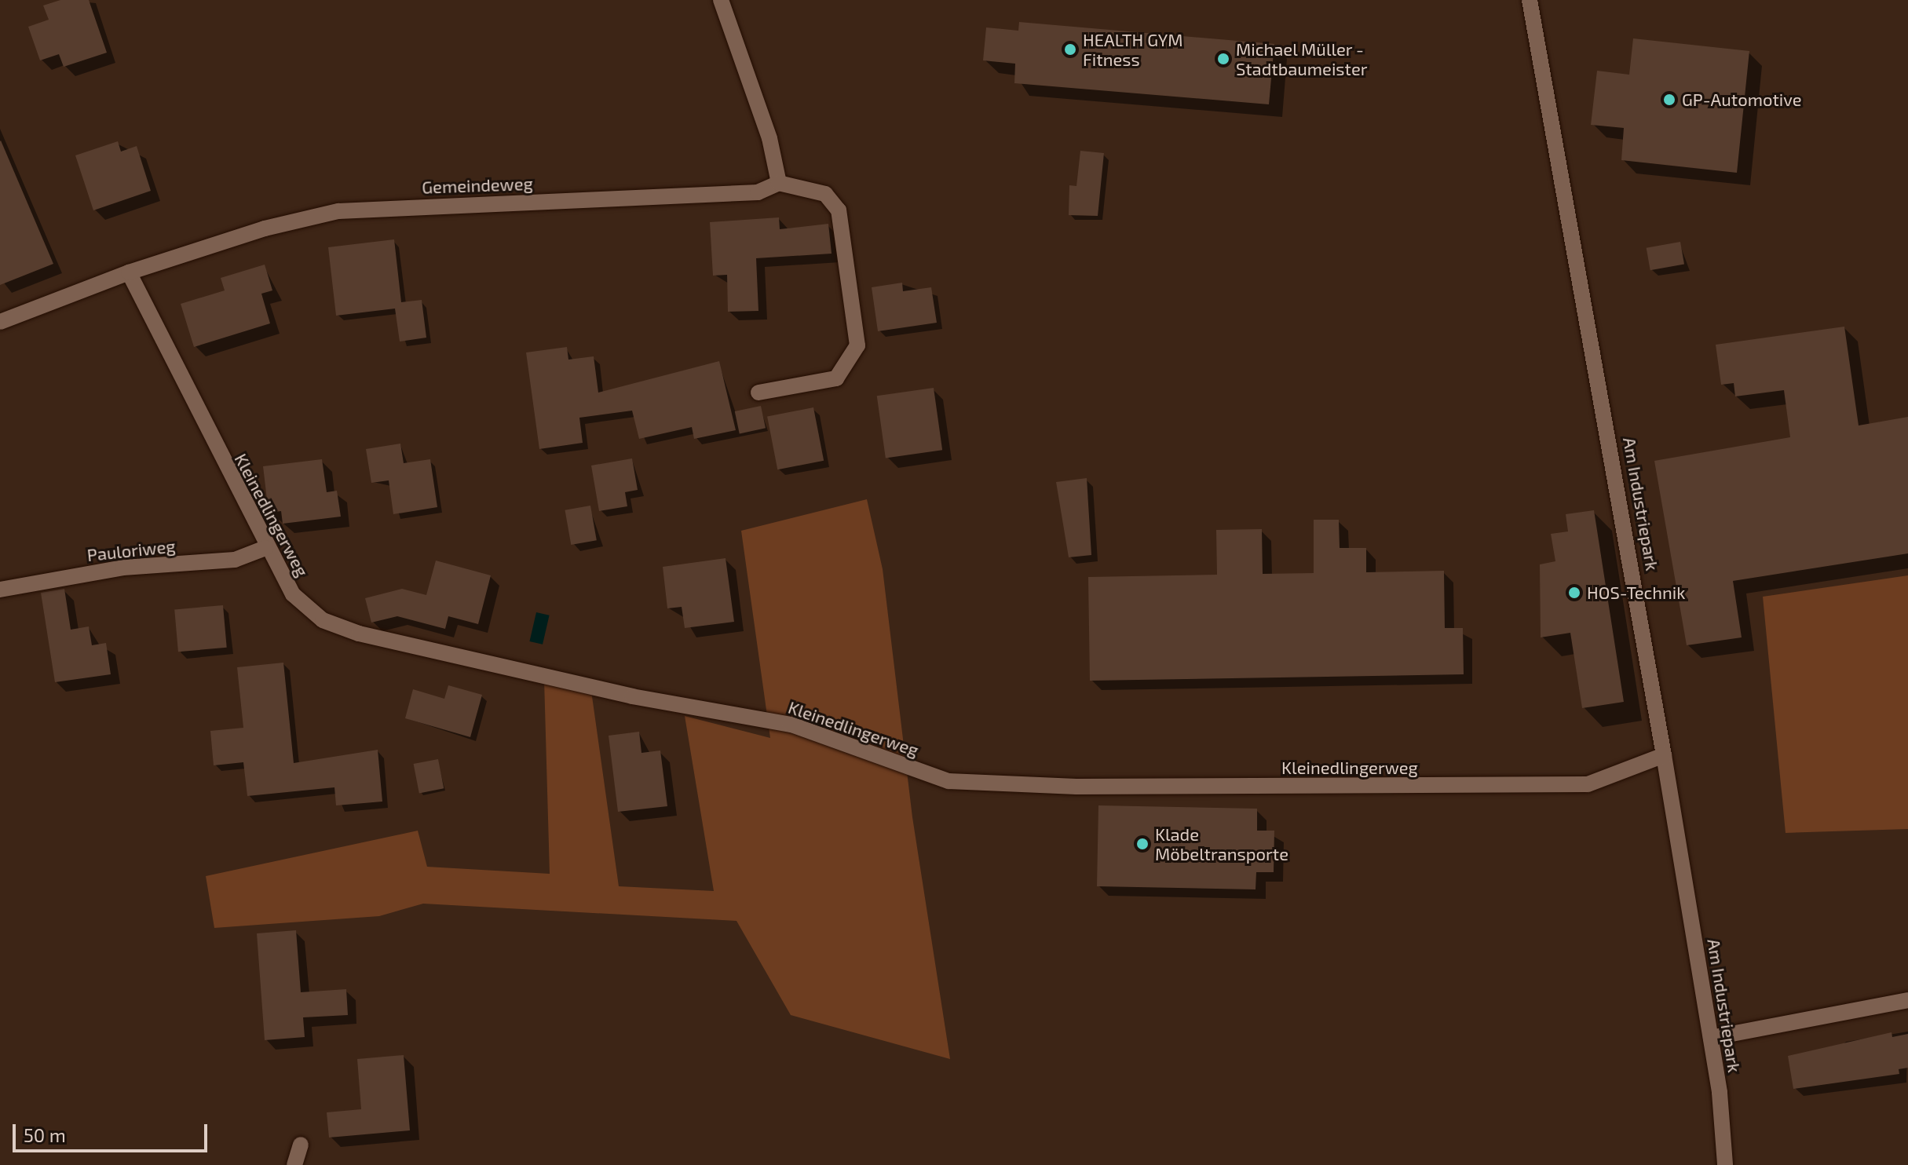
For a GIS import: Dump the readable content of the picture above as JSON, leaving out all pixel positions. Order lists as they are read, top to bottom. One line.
{"streets":{"street":["Gemeindeweg","Am Industriepark","Kleinedlingerweg","Pauloriweg"]},"crossings":[["Gemeindeweg","Kleinedlingerweg"],["Am Industriepark","Kleinedlingerweg"],["Kleinedlingerweg","Pauloriweg"]],"places":["HEALTH GYM Fitness","Michael Müller - Stadtbaumeister","GP-Automotive","HOS-Technik","Klade Möbeltransporte"],"scale_bar":"50 m"}
